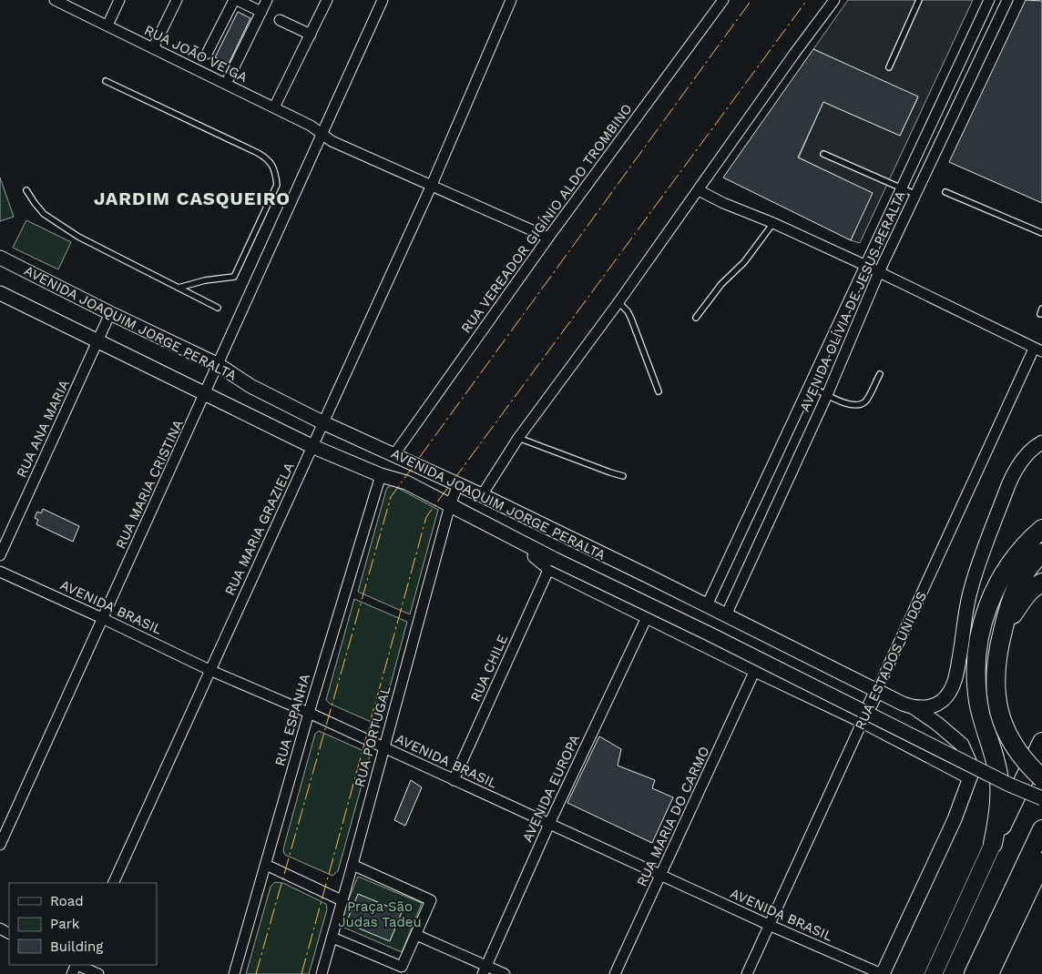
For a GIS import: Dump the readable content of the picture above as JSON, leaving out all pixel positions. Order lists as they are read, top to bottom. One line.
{"streets":{"street":["RUA JOÃO VEIGA","RUA VEREADOR GIGÍNIO ALDO TROMBINO","AVENIDA OLÍVIA DE JESUS PERALTA","AVENIDA JOAQUIM JORGE PERALTA","RUA ANA MARIA","RUA MARIA CRISTINA","RUA MARIA GRAZIELA","AVENIDA BRASIL","RUA ESTADOS UNIDOS","RUA CHILE","RUA ESPANHA","RUA PORTUGAL","AVENIDA EUROPA","RUA MARIA DO CARMO"]},"crossings":[["RUA JOÃO VEIGA","RUA VEREADOR GIGÍNIO ALDO TROMBINO"],["RUA JOÃO VEIGA","RUA MARIA CRISTINA"],["RUA JOÃO VEIGA","RUA MARIA GRAZIELA"],["RUA VEREADOR GIGÍNIO ALDO TROMBINO","AVENIDA JOAQUIM JORGE PERALTA"],["AVENIDA OLÍVIA DE JESUS PERALTA","AVENIDA JOAQUIM JORGE PERALTA"],["AVENIDA JOAQUIM JORGE PERALTA","RUA ANA MARIA"],["AVENIDA JOAQUIM JORGE PERALTA","RUA MARIA CRISTINA"],["AVENIDA JOAQUIM JORGE PERALTA","RUA MARIA GRAZIELA"],["AVENIDA JOAQUIM JORGE PERALTA","RUA ESTADOS UNIDOS"],["AVENIDA JOAQUIM JORGE PERALTA","RUA CHILE"],["AVENIDA JOAQUIM JORGE PERALTA","RUA ESPANHA"],["AVENIDA JOAQUIM JORGE PERALTA","RUA PORTUGAL"],["AVENIDA JOAQUIM JORGE PERALTA","AVENIDA EUROPA"],["AVENIDA JOAQUIM JORGE PERALTA","RUA MARIA DO CARMO"],["RUA MARIA CRISTINA","AVENIDA BRASIL"],["RUA MARIA GRAZIELA","AVENIDA BRASIL"],["AVENIDA BRASIL","RUA ESTADOS UNIDOS"],["AVENIDA BRASIL","RUA CHILE"],["AVENIDA BRASIL","RUA ESPANHA"],["AVENIDA BRASIL","RUA PORTUGAL"],["AVENIDA BRASIL","AVENIDA EUROPA"],["AVENIDA BRASIL","RUA MARIA DO CARMO"]],"districts":["JARDIM CASQUEIRO"],"parks":["Praça São Judas Tadeu"],"legend":["Road","Park","Building"]}
